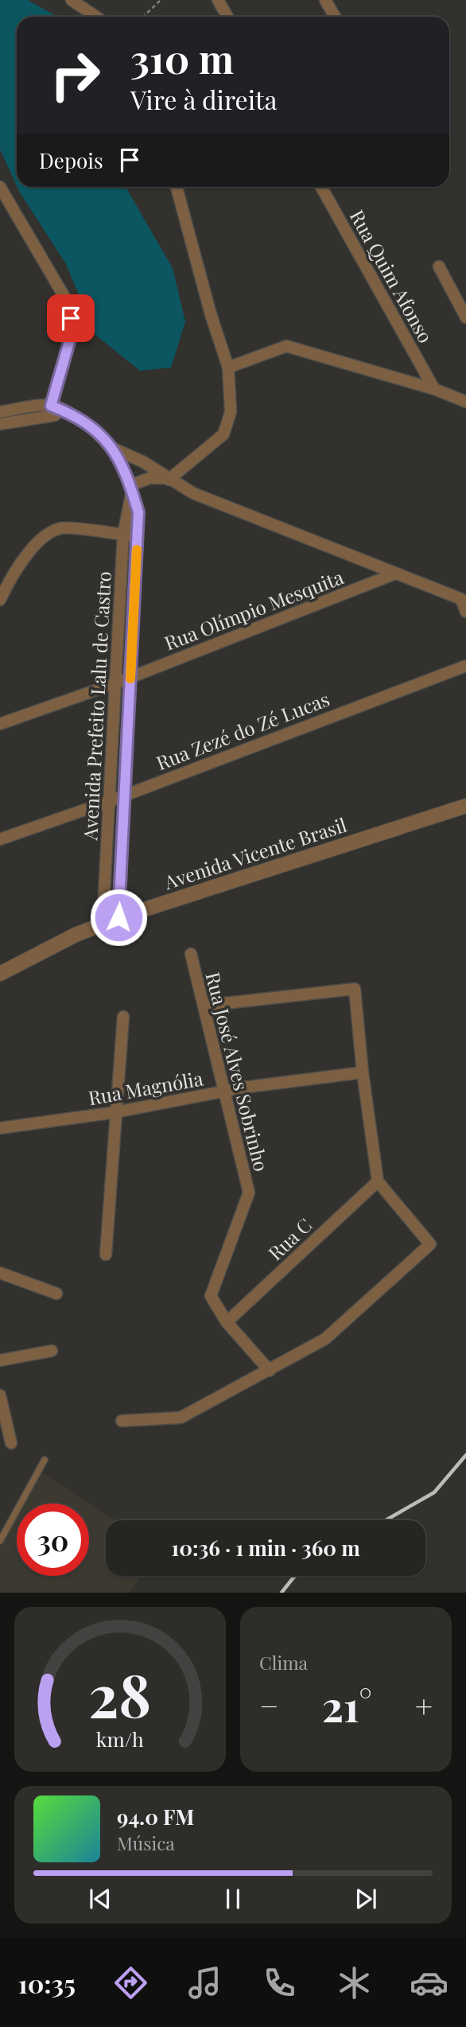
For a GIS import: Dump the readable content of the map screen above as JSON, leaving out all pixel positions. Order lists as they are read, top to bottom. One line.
{"streets":{"street":["Rua Quim Afonso","Rua Olímpio Mesquita","Avenida Prefeito Lalu de Castro","Rua Zezé do Zé Lucas","Avenida Vicente Brasil","Rua José Alves Sobrinho","Rua Magnólia","Rua C"]},"crossings":[["Rua Olímpio Mesquita","Avenida Prefeito Lalu de Castro"],["Avenida Prefeito Lalu de Castro","Rua Zezé do Zé Lucas"],["Avenida Prefeito Lalu de Castro","Avenida Vicente Brasil"],["Rua José Alves Sobrinho","Rua Magnólia"],["Rua José Alves Sobrinho","Rua C"]],"page":{"turn":["310 m","Vire à direita"],"then":"Depois","limit":"30","trip":"10:36 · 1 min · 360 m","tile":"Clima","heat":["−","21°","+"],"song":["94.0 FM","Música"],"tabs":"10:35","gauge":["28","km/h"]}}
